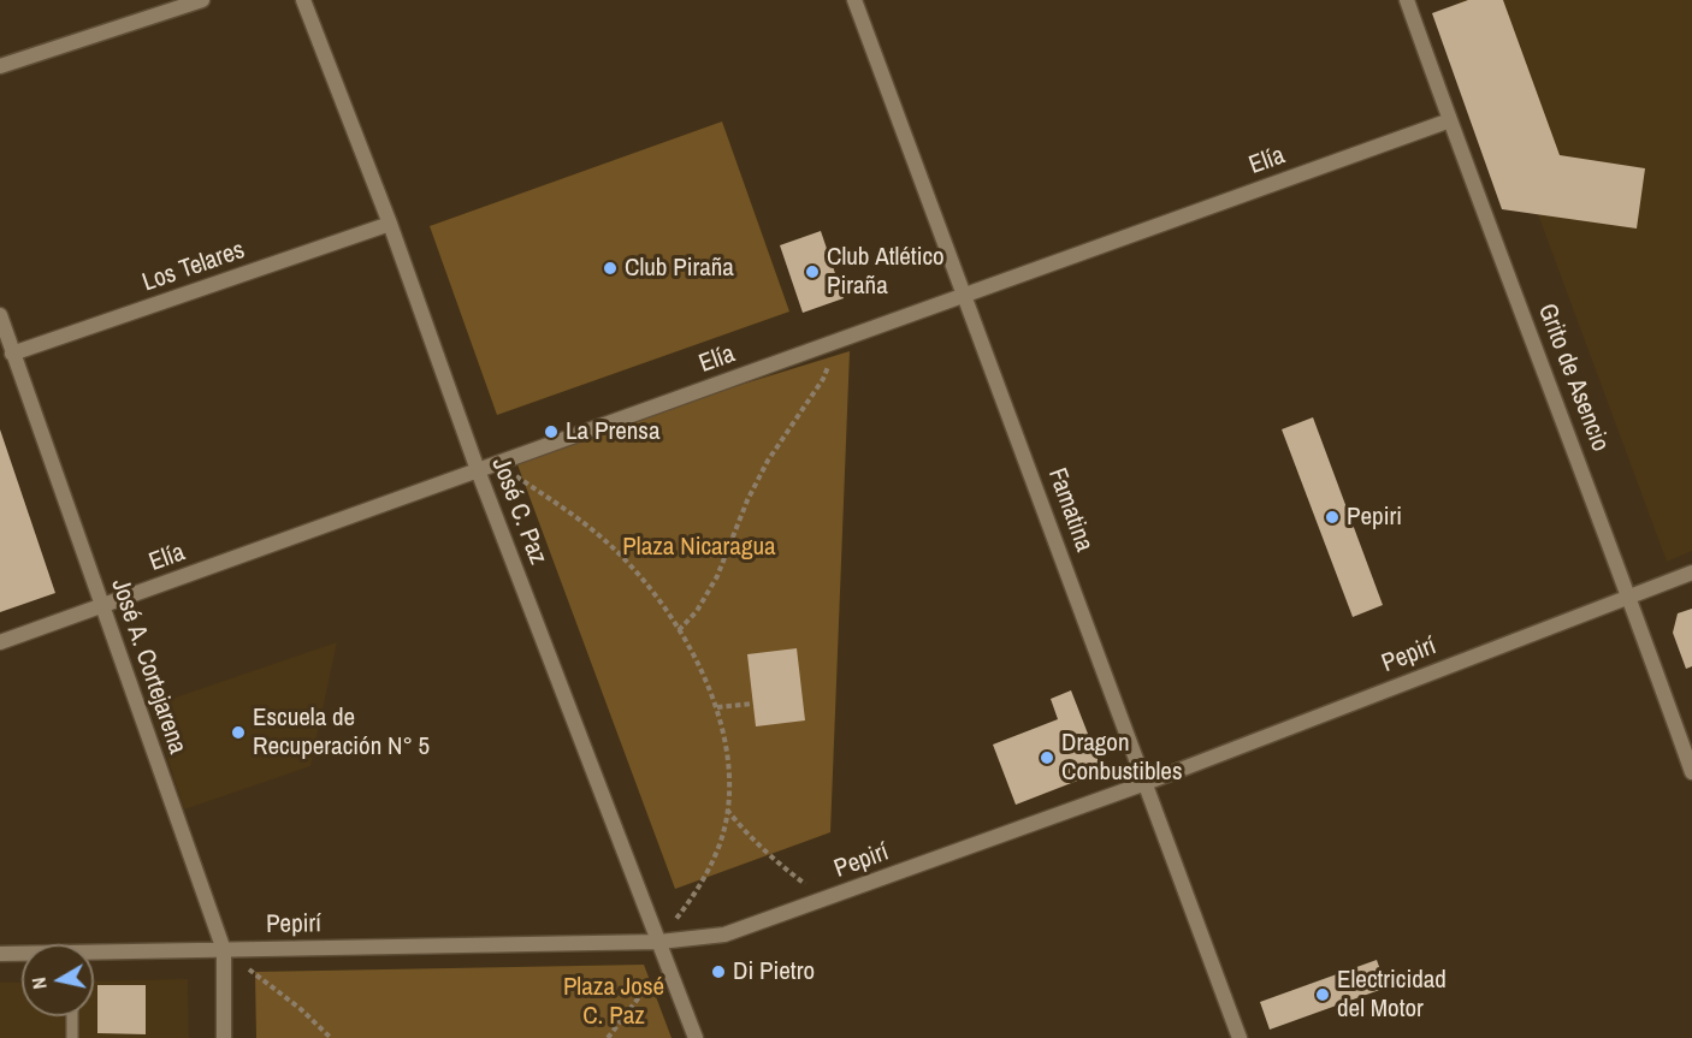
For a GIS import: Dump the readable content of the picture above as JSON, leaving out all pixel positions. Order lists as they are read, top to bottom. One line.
{"streets":{"street":["Elía","Los Telares","Grito de Asencio","Famatina","José C. Paz","Pepirí","José A. Cortejarena"]},"crossings":[["Elía","Grito de Asencio"],["Elía","Famatina"],["Elía","José C. Paz"],["Elía","José A. Cortejarena"],["Los Telares","José C. Paz"],["Los Telares","José A. Cortejarena"],["Grito de Asencio","Pepirí"],["Famatina","Pepirí"],["José C. Paz","Pepirí"],["Pepirí","José A. Cortejarena"]],"parks":["Plaza Nicaragua","Plaza José C. Paz"],"places":["Club Piraña","Club Atlético Piraña","La Prensa","Pepiri","Escuela de Recuperación N° 5","Dragon Conbustibles","Di Pietro","Electricidad del Motor"],"north":"left"}
